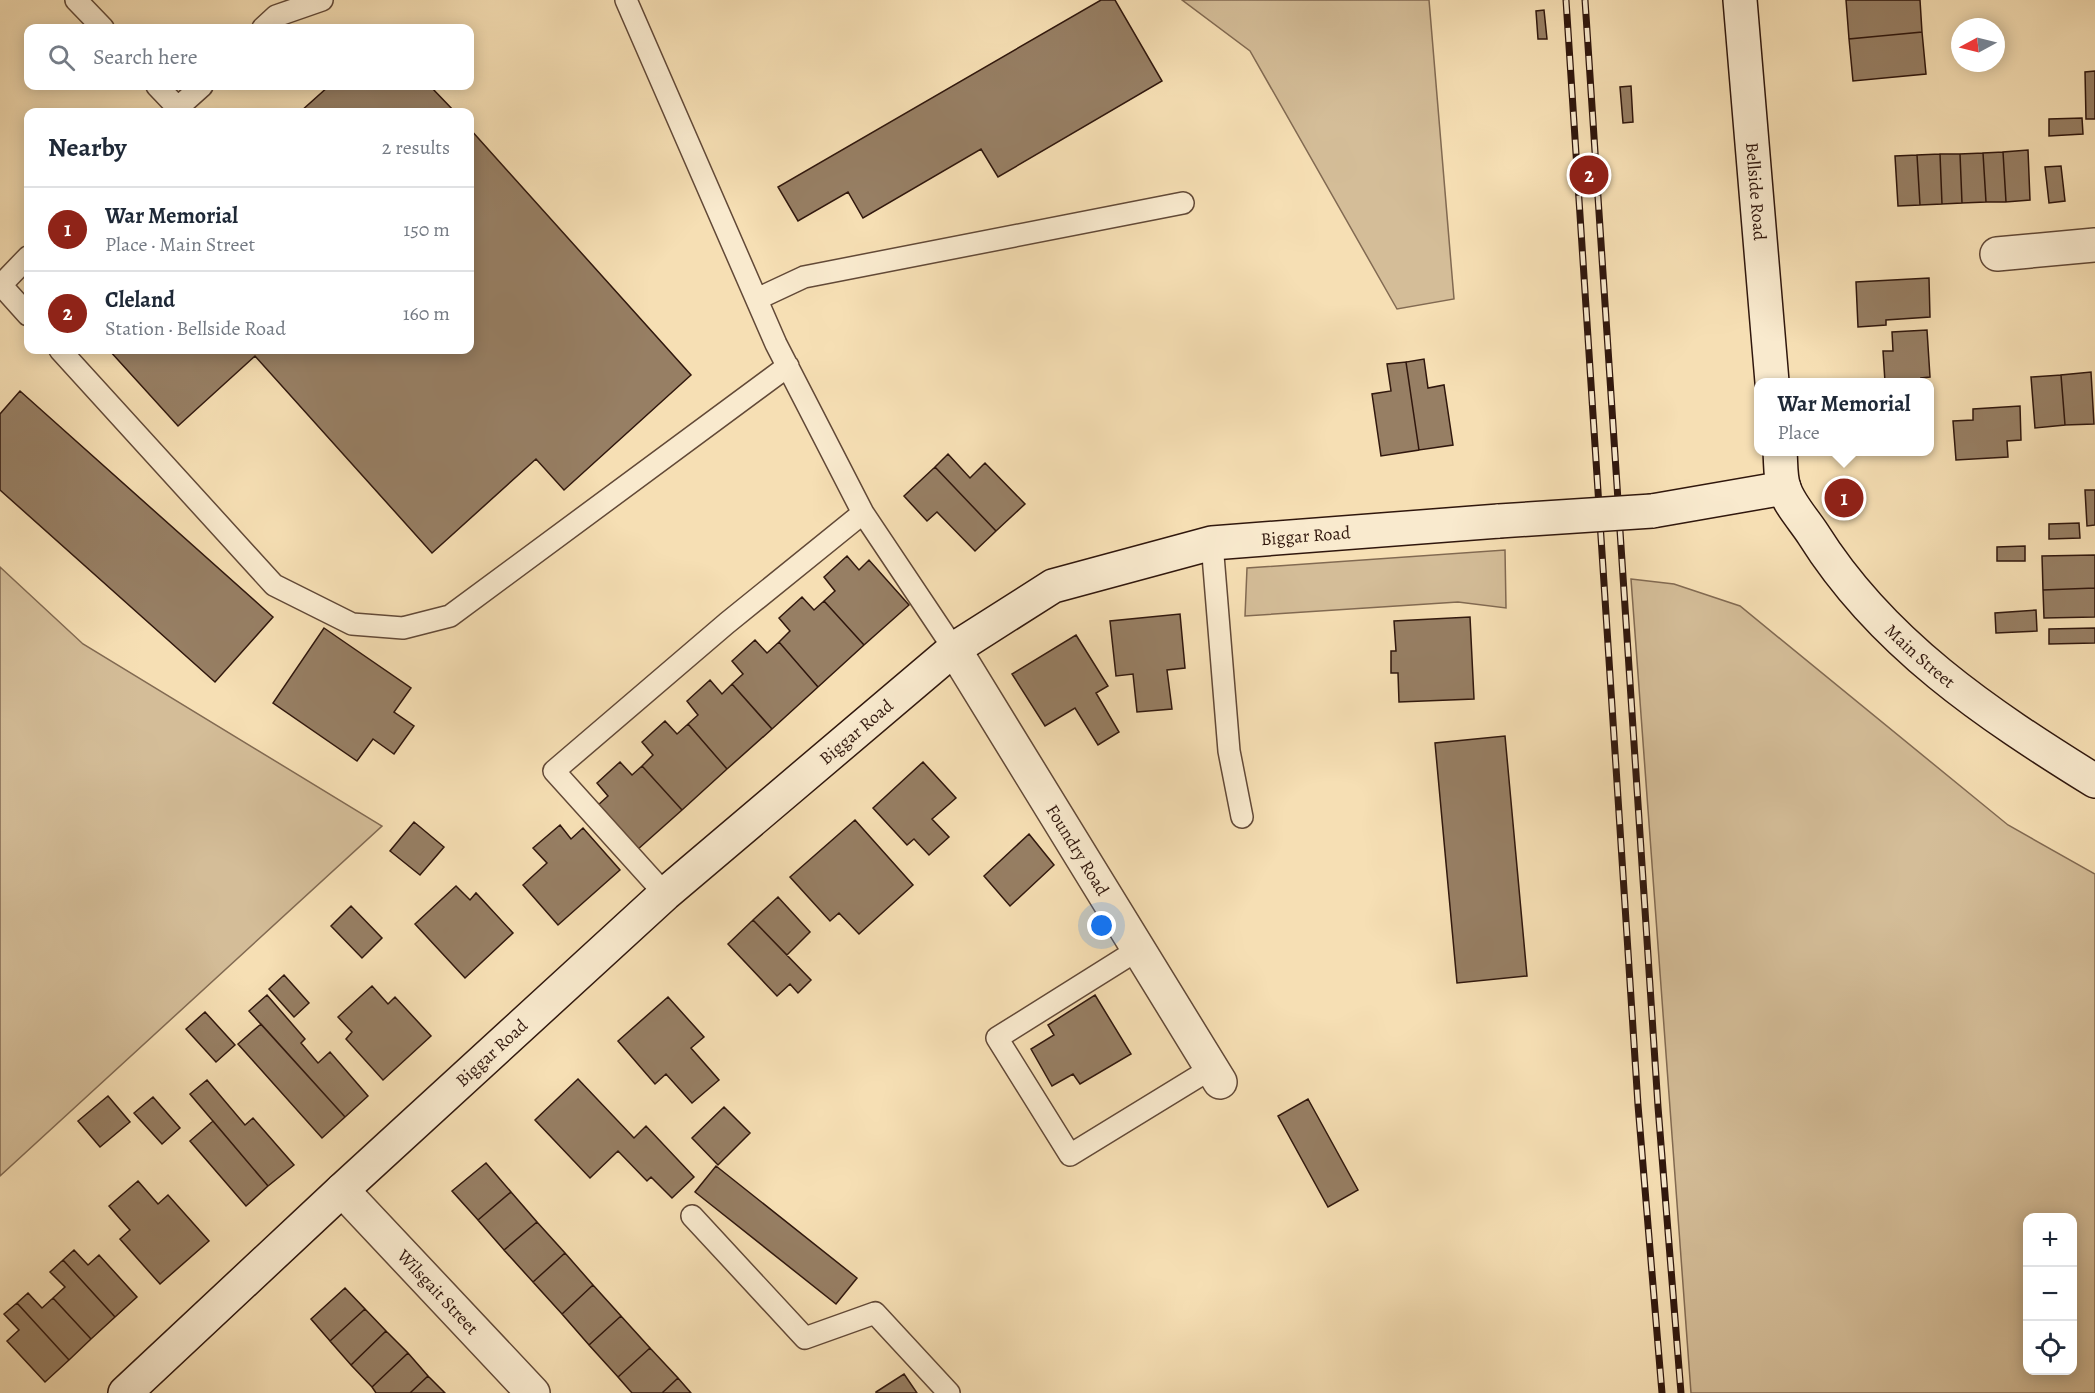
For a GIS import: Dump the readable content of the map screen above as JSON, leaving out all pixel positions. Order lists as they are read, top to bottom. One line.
{"streets":{"street":["Bellside Road","Biggar Road","Main Street","Foundry Road","Wilsgait Street"]},"crossings":[["Biggar Road","Main Street"],["Biggar Road","Foundry Road"],["Biggar Road","Wilsgait Street"]],"north":"left","page":{"search":"Search here","heading":["Nearby","2 results"],"pins":["2","1"],"list":[{"mark":"1","name":"War Memorial","note":"Place · Main Street","value":"150 m"},{"mark":"2","name":"Cleland","note":"Station · Bellside Road","value":"160 m"}],"popup":["War Memorial","Place"],"map_buttons":["+","−"]}}
